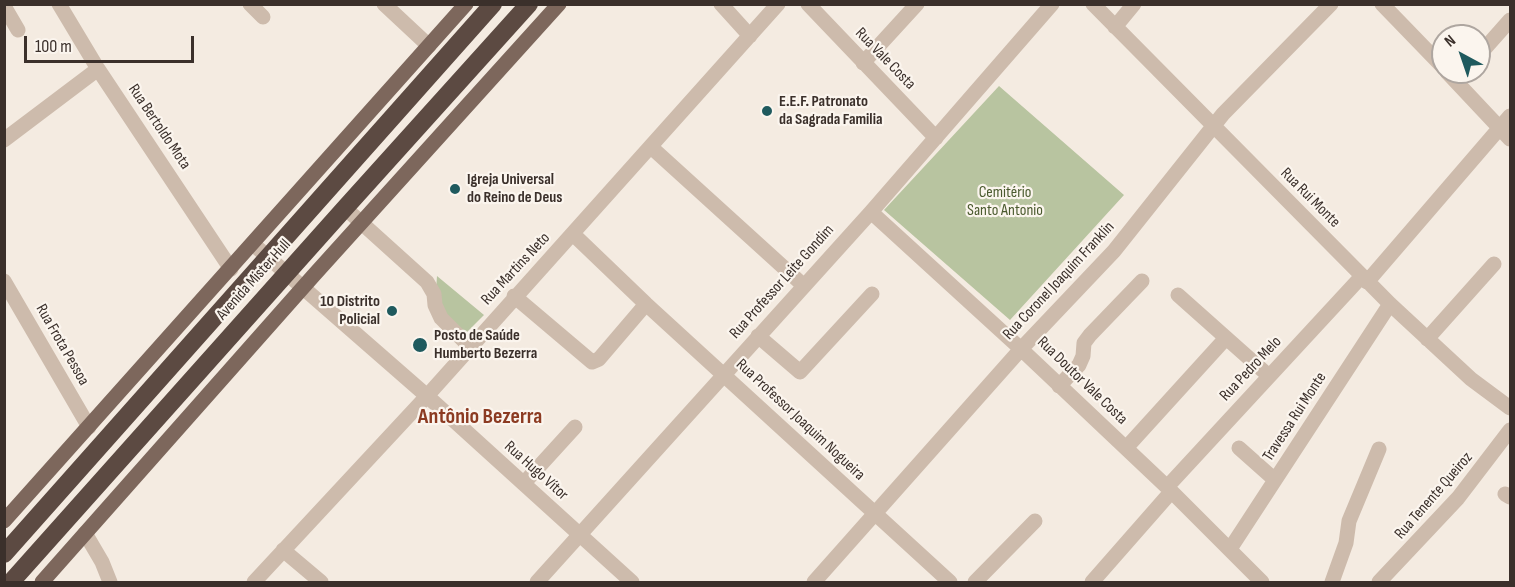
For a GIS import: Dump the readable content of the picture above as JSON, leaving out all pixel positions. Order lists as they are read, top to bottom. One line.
{"streets":{"highway":["Avenida Mister Hull"],"street":["Rua Vale Costa","Rua Bertoldo Mota","Rua Rui Monte","Rua Martins Neto","Rua Coronel Joaquim Franklin","Rua Professor Leite Gondim","Rua Frota Pessoa","Rua Pedro Melo","Rua Doutor Vale Costa","Travessa Rui Monte","Rua Professor Joaquim Nogueira","Rua Hugo Vítor","Rua Tenente Queiroz"]},"crossings":[["Rua Vale Costa","Rua Professor Leite Gondim"],["Rua Bertoldo Mota","Avenida Mister Hull"],["Rua Rui Monte","Rua Coronel Joaquim Franklin"],["Rua Rui Monte","Rua Pedro Melo"],["Rua Rui Monte","Travessa Rui Monte"],["Rua Martins Neto","Rua Professor Joaquim Nogueira"],["Rua Martins Neto","Rua Hugo Vítor"],["Avenida Mister Hull","Rua Frota Pessoa"],["Avenida Mister Hull","Rua Hugo Vítor"],["Rua Coronel Joaquim Franklin","Rua Doutor Vale Costa"],["Rua Coronel Joaquim Franklin","Rua Professor Joaquim Nogueira"],["Rua Professor Leite Gondim","Rua Doutor Vale Costa"],["Rua Professor Leite Gondim","Rua Professor Joaquim Nogueira"],["Rua Professor Leite Gondim","Rua Hugo Vítor"],["Rua Pedro Melo","Rua Doutor Vale Costa"],["Rua Doutor Vale Costa","Travessa Rui Monte"]],"districts":["Antônio Bezerra"],"parks":["Cemitério Santo Antonio"],"places":["E.E.F. Patronato da Sagrada Familia","Igreja Universal do Reino de Deus","10 Distrito Policial","Posto de Saúde Humberto Bezerra"],"scale_bar":"100 m","north":"top left"}
